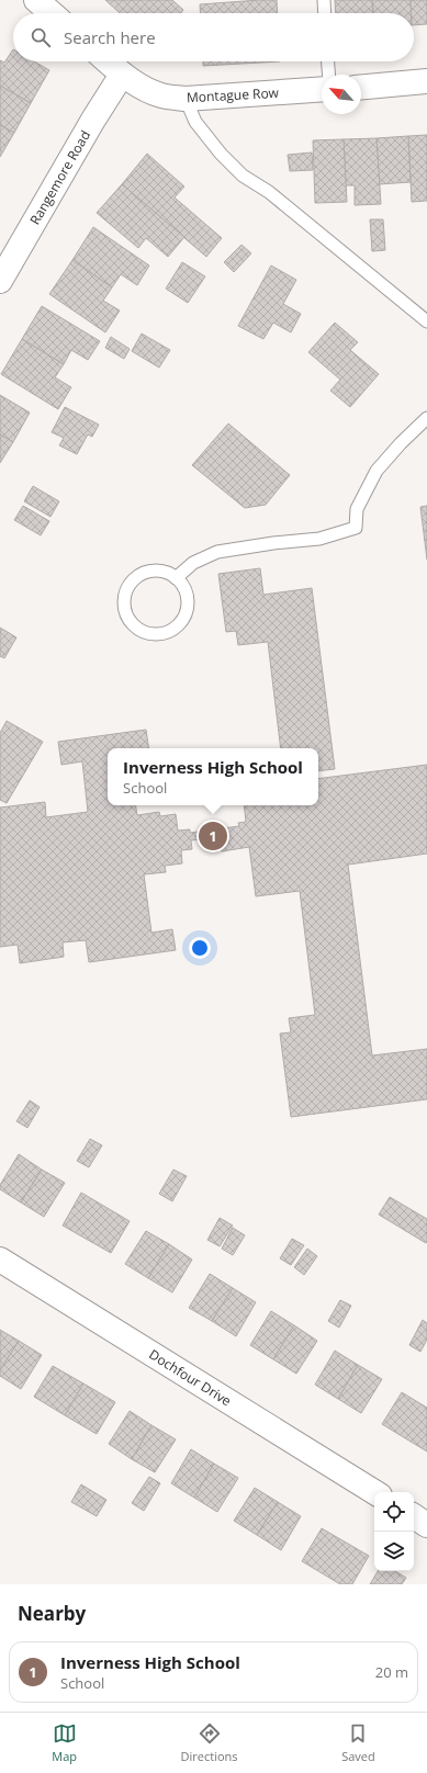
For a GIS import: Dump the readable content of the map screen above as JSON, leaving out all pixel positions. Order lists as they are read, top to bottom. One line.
{"streets":{"street":["Montague Row","Rangemore Road","Dochfour Drive"]},"crossings":[["Montague Row","Rangemore Road"]],"north":"top left","page":{"search":"Search here","popup":["Inverness High School","School"],"pins":"1","heading":"Nearby","list":[{"mark":"1","name":"Inverness High School","note":"School","value":"20 m"}],"nav":["Map","Directions","Saved"]}}
